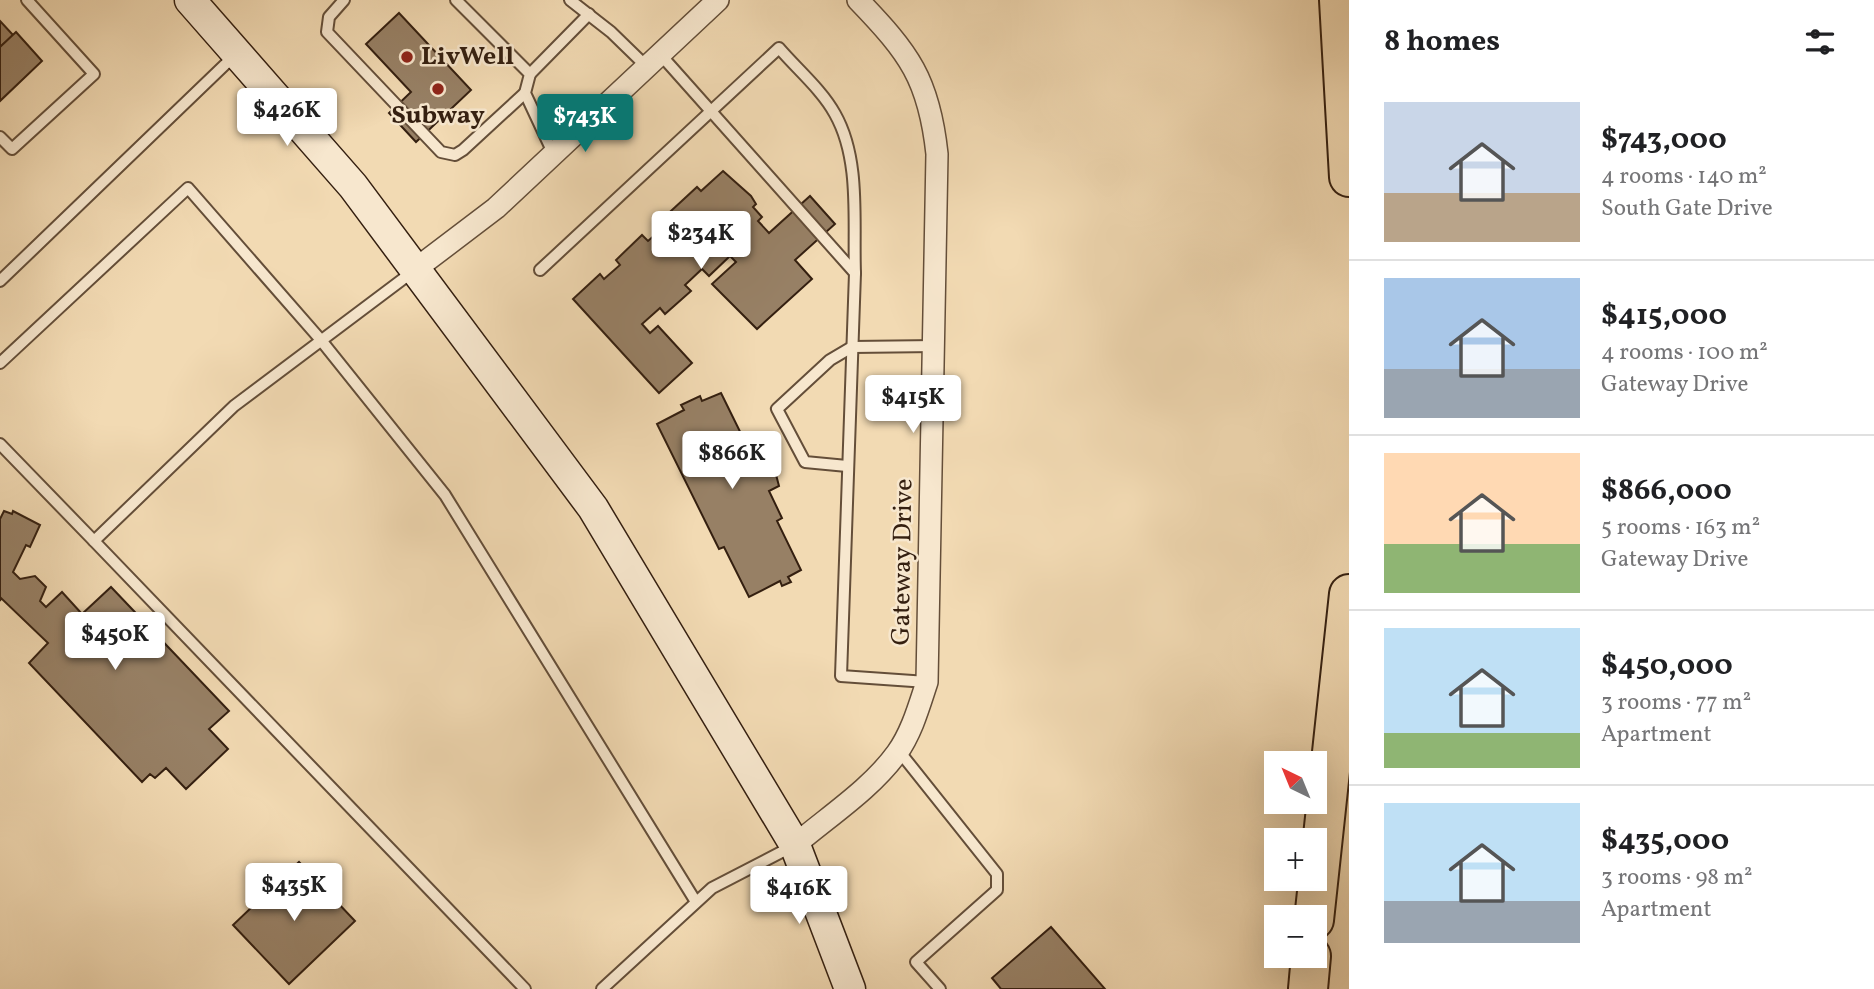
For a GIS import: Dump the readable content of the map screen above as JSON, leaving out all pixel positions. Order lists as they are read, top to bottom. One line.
{"streets":{"street":["Gateway Drive"]},"places":["LivWell","Subway"],"north":"top left","page":{"heading":"8 homes","list":[{"name":"$743,000","note":"4 rooms · 140 m² · South Gate Drive"},{"name":"$415,000","note":"4 rooms · 100 m² · Gateway Drive"},{"name":"$866,000","note":"5 rooms · 163 m² · Gateway Drive"},{"name":"$450,000","note":"3 rooms · 77 m² · Apartment"},{"name":"$435,000","note":"3 rooms · 98 m² · Apartment"}],"price":["$426K","$743K","$234K","$415K","$866K","$450K","$435K","$416K"],"map_buttons":["+","−"]}}
